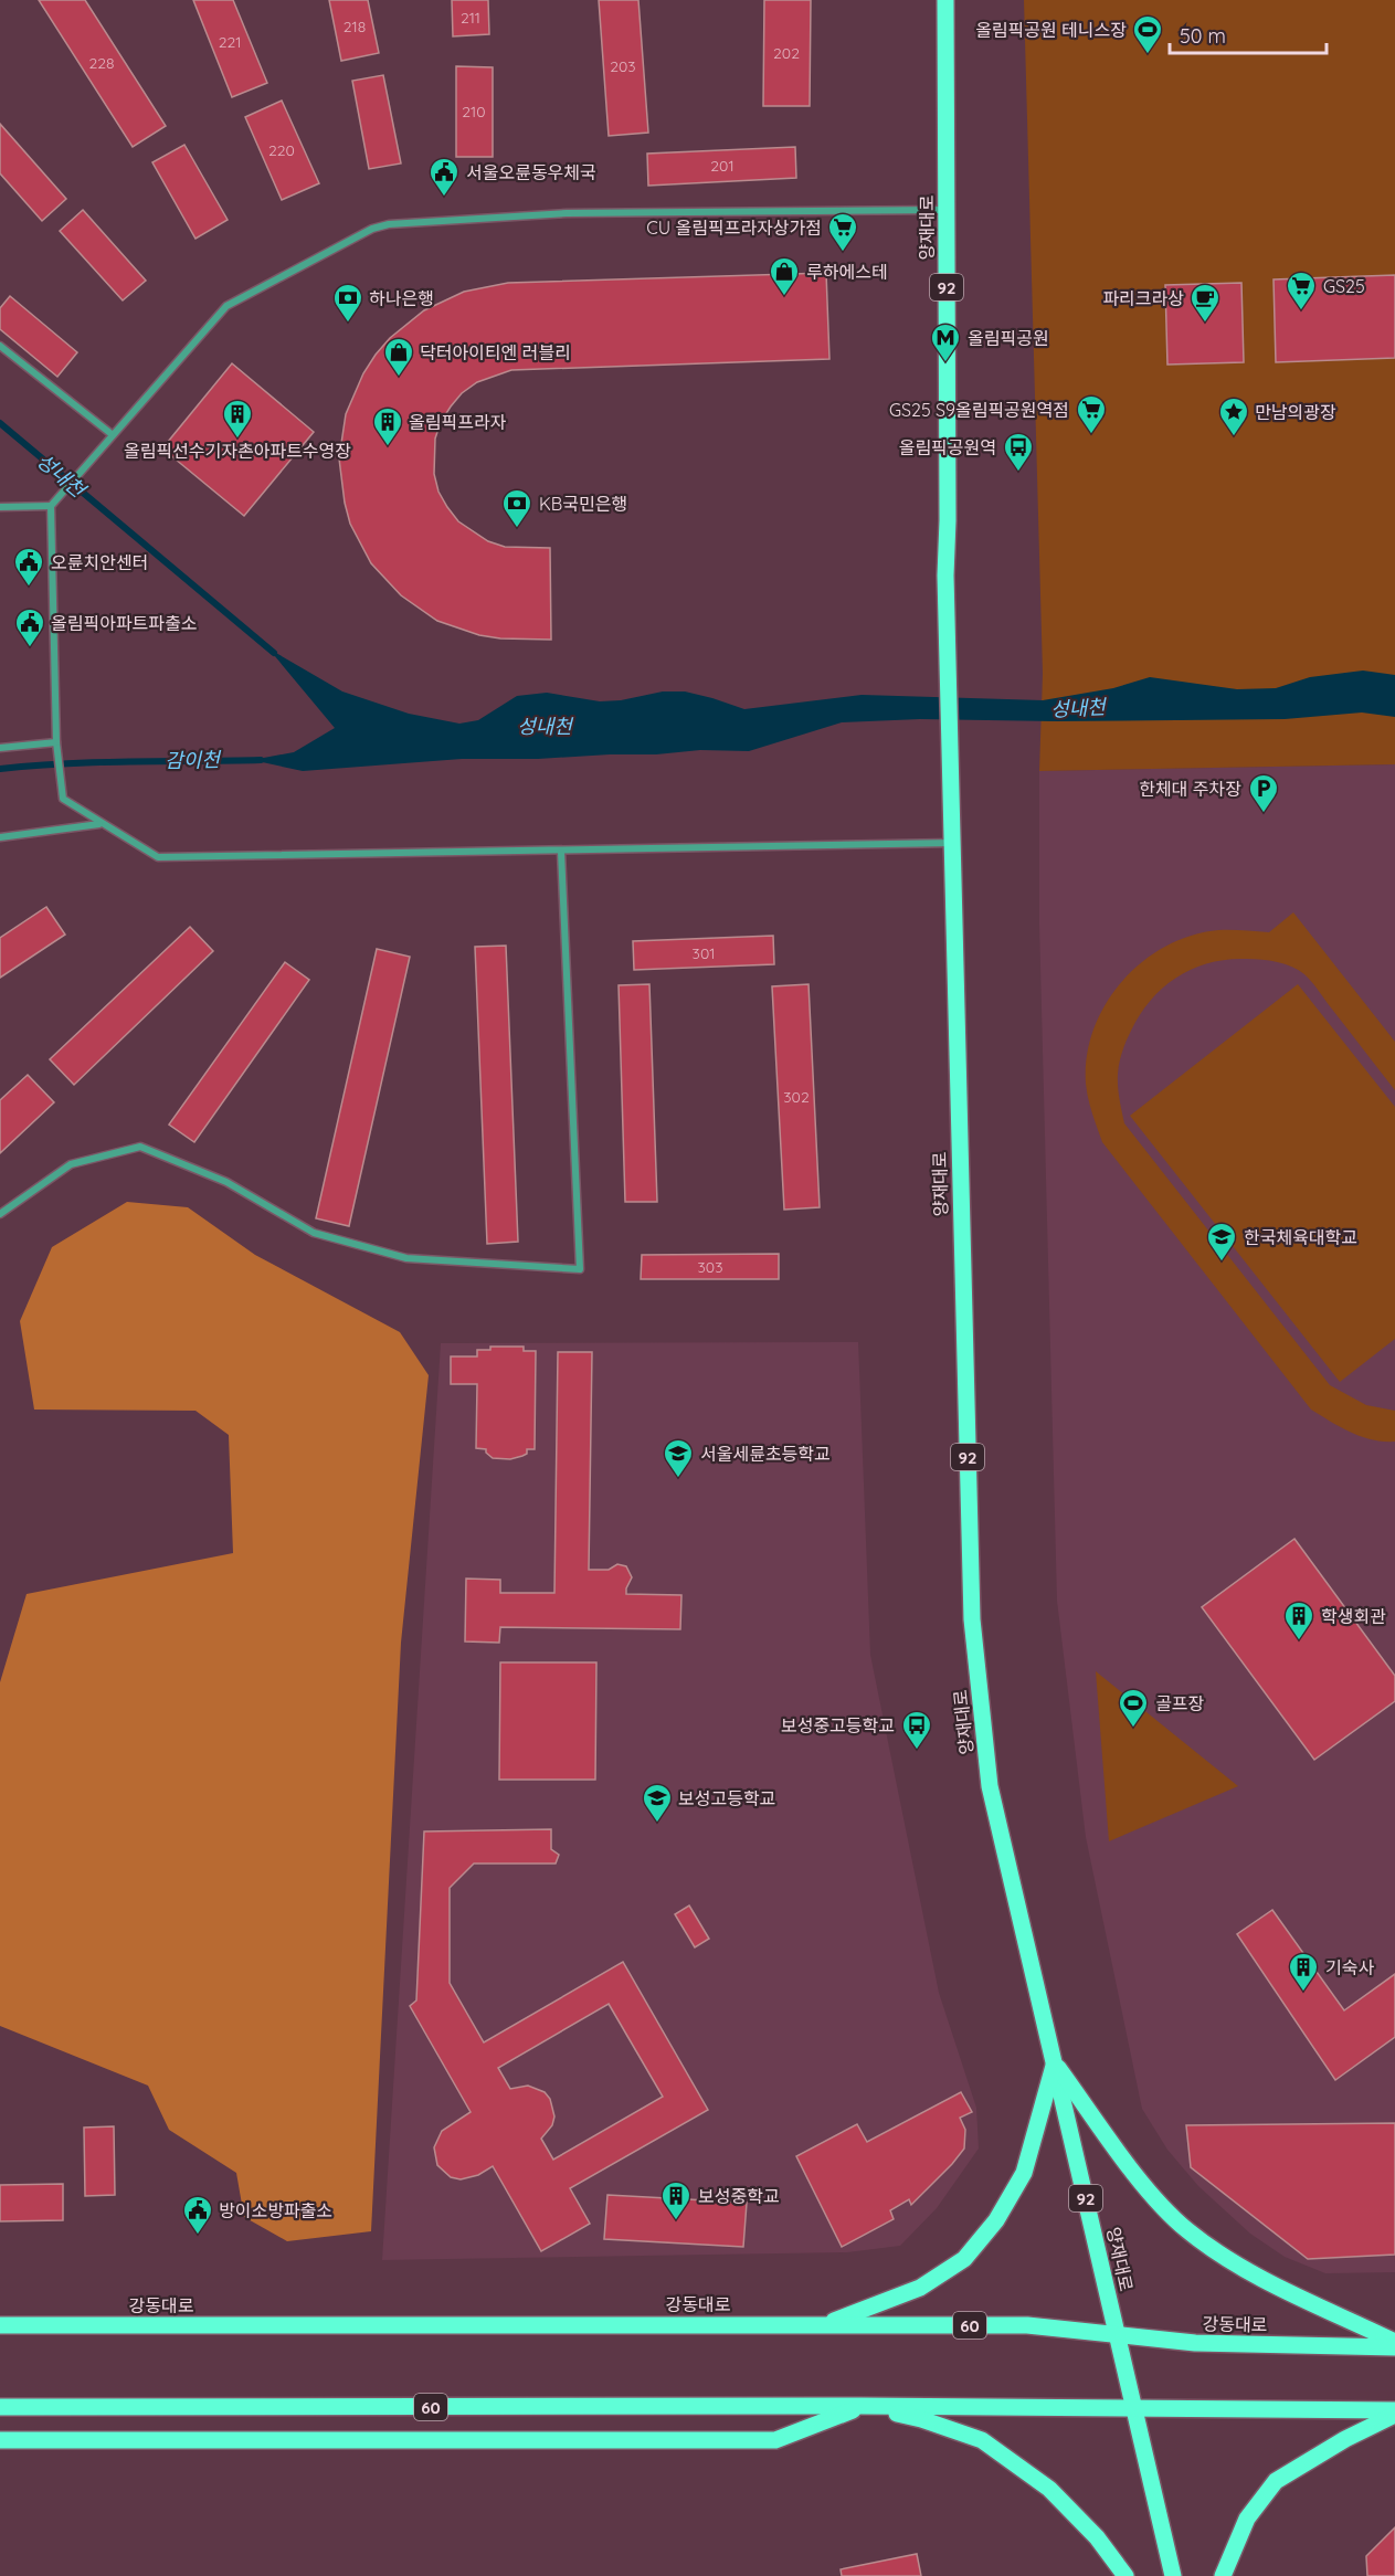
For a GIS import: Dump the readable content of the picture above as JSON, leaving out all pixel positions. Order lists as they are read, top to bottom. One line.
{"streets":{"main road":["양재대로","92","강동대로","60"]},"crossings":[["양재대로","강동대로"],["양재대로","60"]],"water":["성내천","감이천"],"places":{"sports":["올림픽공원 테니스장","골프장"],"public building":["서울오륜동우체국","오륜치안센터","올림픽아파트파출소","방이소방파출소"],"supermarket":["CU 올림픽프라자상가점","GS25","GS25 S9올림픽공원역점"],"shop":["루하에스테","닥터아이티엔 러블리"],"bank":["하나은행","KB국민은행"],"cafe":["파리크라상"],"metro station":["올림픽공원"],"place":["만남의광장"],"building":["올림픽선수기자촌아파트수영장","올림픽프라자","학생회관","기숙사","보성중학교"],"bus stop":["올림픽공원역","보성중고등학교"],"parking":["한체대 주차장"],"school or university":["한국체육대학교","서울세륜초등학교","보성고등학교"]},"house_numbers":["211","218","221","202","228","203","210","220","201","301","302","303"],"scale_bar":"50 m"}
